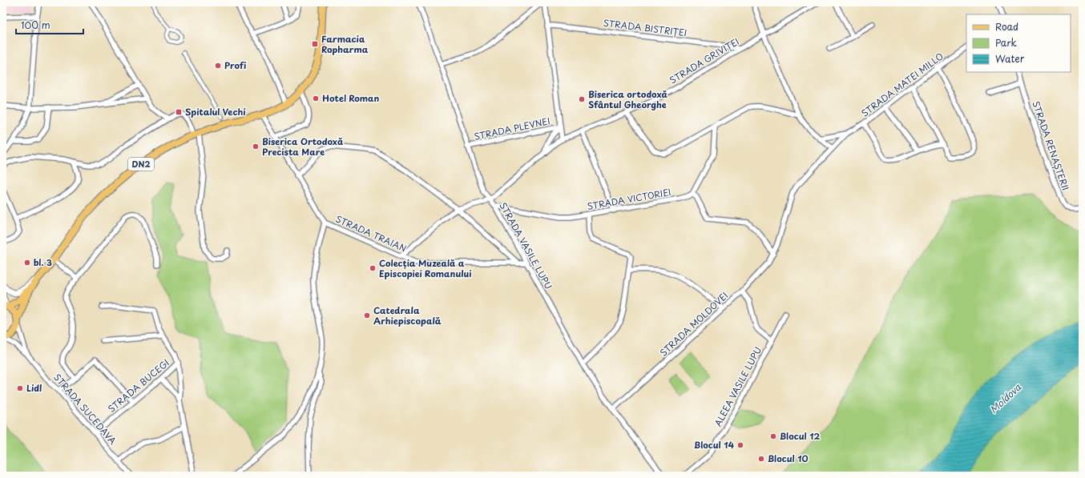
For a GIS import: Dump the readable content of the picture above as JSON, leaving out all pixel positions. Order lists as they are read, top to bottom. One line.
{"streets":{"main road":["DN2"],"street":["STRADA BISTRIȚEI","STRADA GRIVIȚEI","STRADA MATEI MILLO","STRADA PLEVNEI","STRADA RENAȘTERII","STRADA VICTORIEI","STRADA TRAIAN","STRADA VASILE LUPU","STRADA MOLDOVEI","STRADA BUCEGI","ALEEA VASILE LUPU","STRADA SUCEDAVA"]},"crossings":[["STRADA BISTRIȚEI","STRADA GRIVIȚEI"],["STRADA GRIVIȚEI","STRADA PLEVNEI"],["STRADA GRIVIȚEI","STRADA TRAIAN"],["STRADA GRIVIȚEI","STRADA VASILE LUPU"],["STRADA MATEI MILLO","STRADA MOLDOVEI"],["STRADA PLEVNEI","STRADA VASILE LUPU"],["DN2","STRADA SUCEDAVA"],["STRADA VICTORIEI","STRADA VASILE LUPU"],["STRADA TRAIAN","STRADA VASILE LUPU"],["STRADA VASILE LUPU","STRADA MOLDOVEI"],["STRADA BUCEGI","STRADA SUCEDAVA"]],"water":["Moldova"],"places":{"transit":["Farmacia Ropharma","Spitalul Vechi"],"other":["Profi","Hotel Roman","Biserica ortodoxă Sfântul Gheorghe","Biserica Ortodoxă Precista Mare","bl. 3","Colecția Muzeală a Episcopiei Romanului","Catedrala Arhiepiscopală","Lidl","Blocul 12","Blocul 14","Blocul 10"]},"legend":["Road","Park","Water"],"scale_bar":"100 m"}
